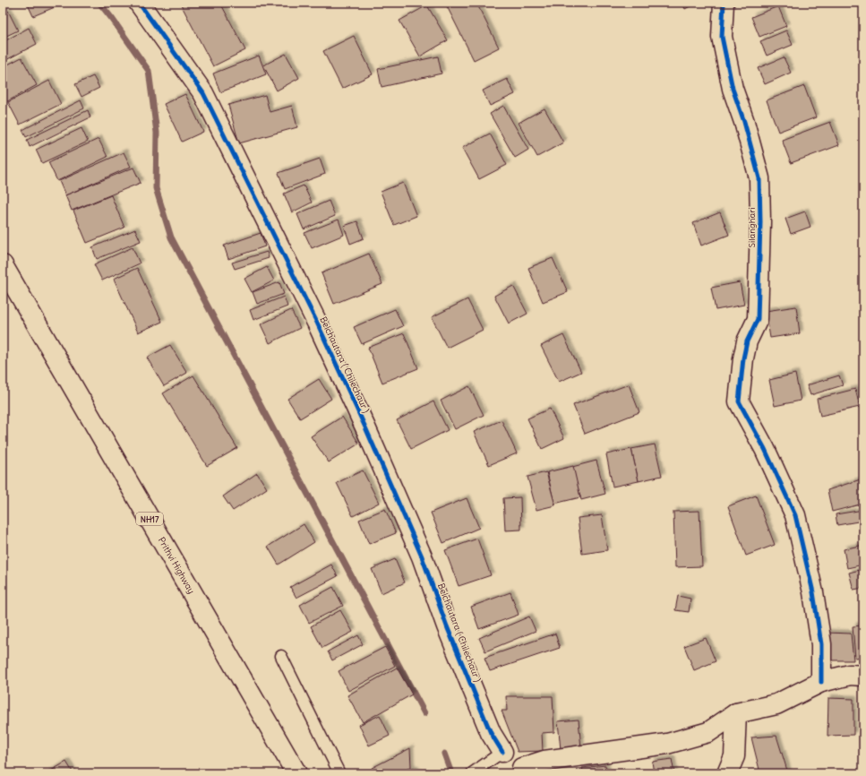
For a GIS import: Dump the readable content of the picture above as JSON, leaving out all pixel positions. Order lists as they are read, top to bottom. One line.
{"streets":{"main road":["Silanghari","Belchautara ( Chilechaur )","NH17","Prithvi Highway"]}}
